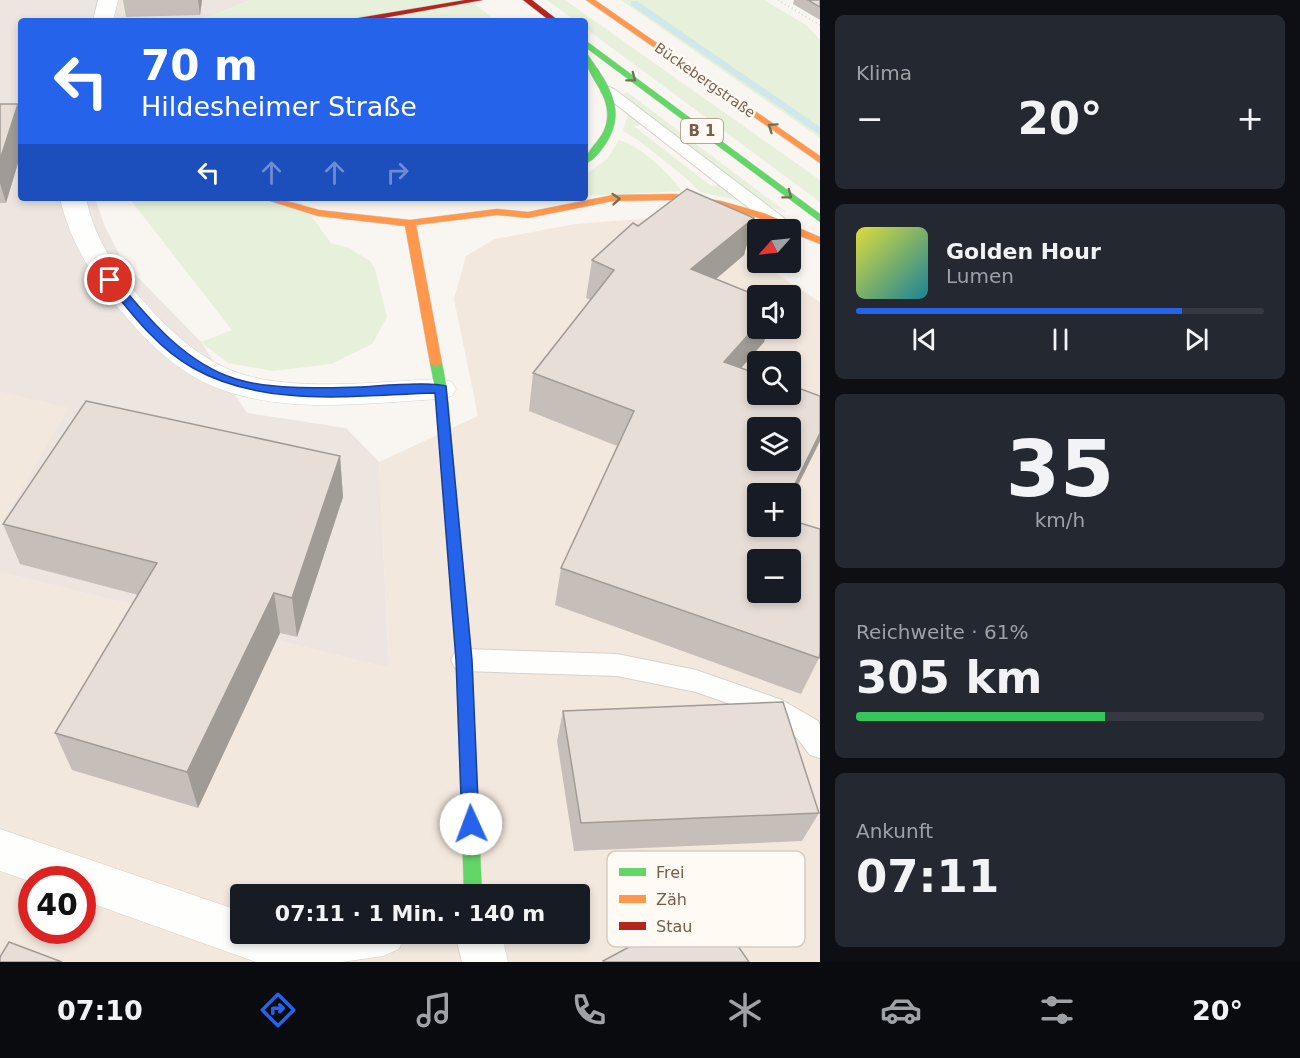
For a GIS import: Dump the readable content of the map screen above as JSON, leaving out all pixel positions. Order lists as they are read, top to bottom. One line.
{"streets":{"main road":["Bückebergstraße","B 1"]},"legend":["Frei","Zäh","Stau"],"north":"bottom left","page":{"tile":["Klima",["35","km/h"],["Reichweite · 61%","305 km"],["Ankunft","07:11"]],"turn":["70 m","Hildesheimer Straße"],"heat":["−","20°","+"],"map_buttons":["+","−"],"song":["Golden Hour","Lumen"],"limit":"40","trip":"07:11 · 1 Min. · 140 m","tabs":["07:10","20°"]}}
